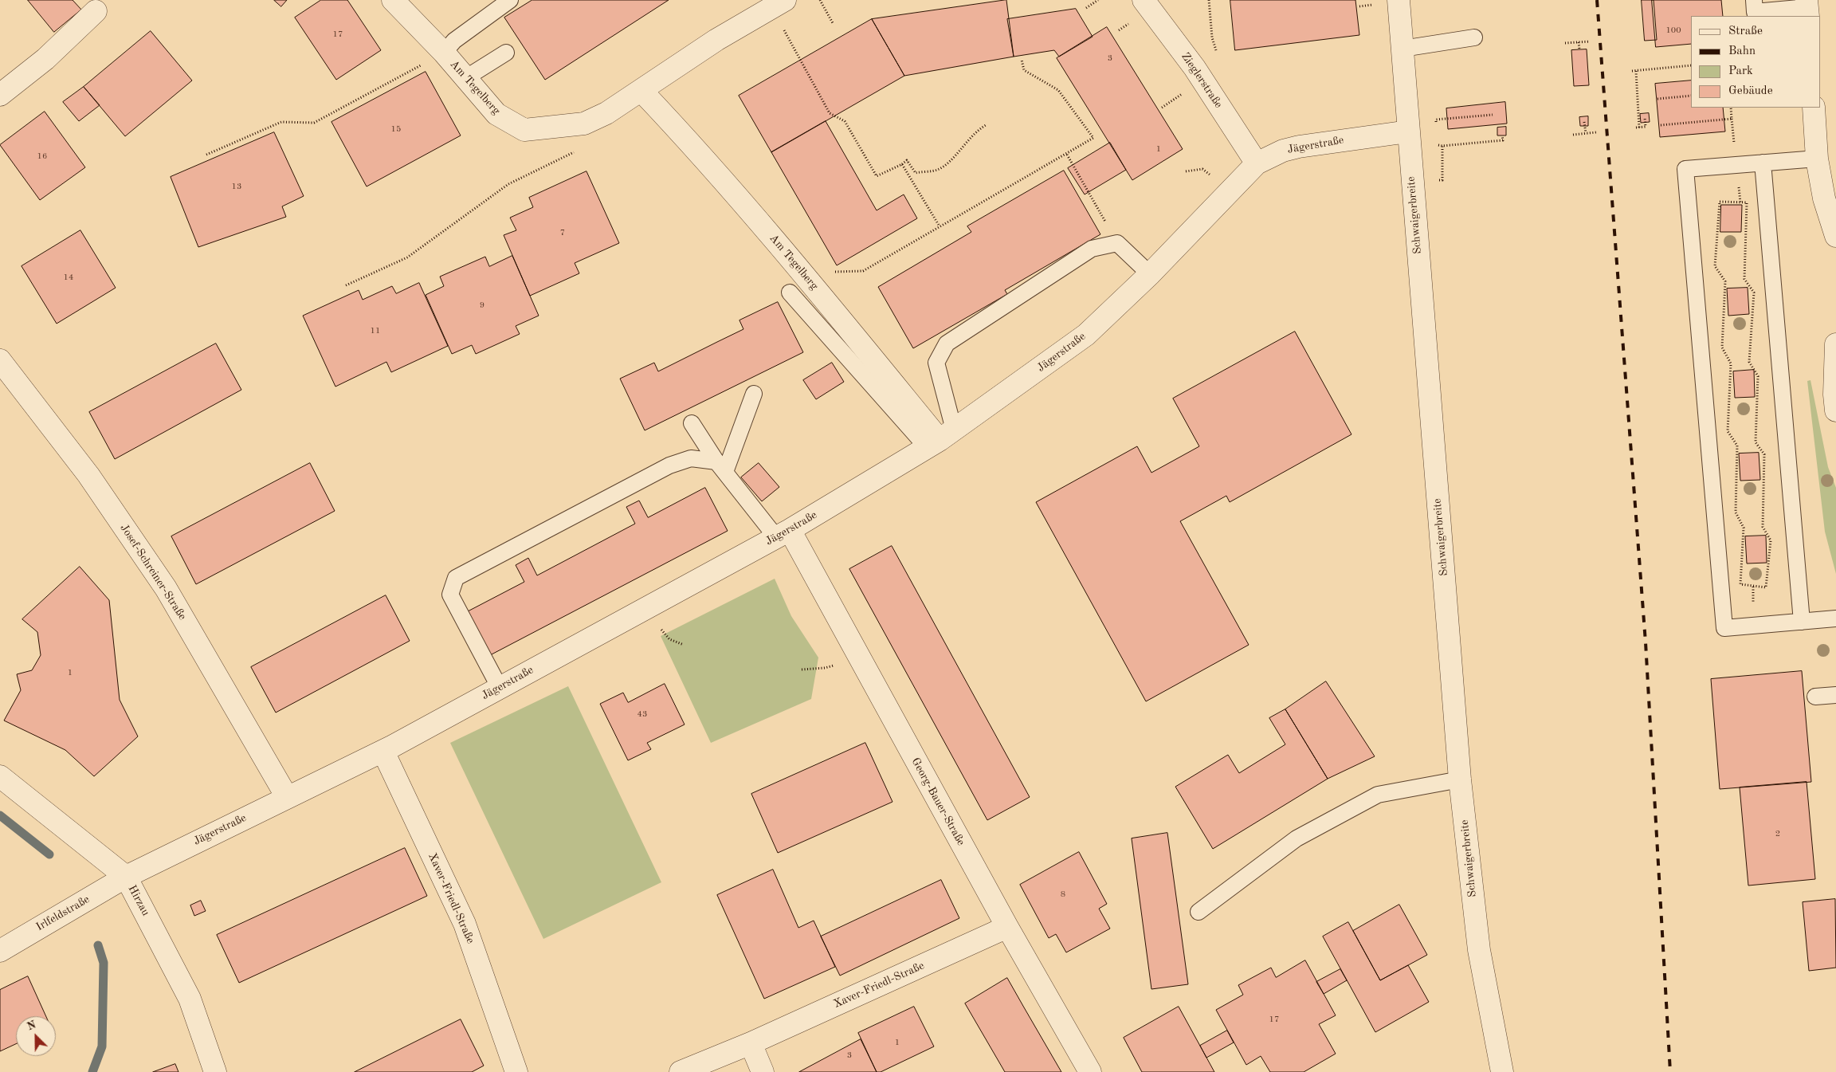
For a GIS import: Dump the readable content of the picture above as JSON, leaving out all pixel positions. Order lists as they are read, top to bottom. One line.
{"streets":{"street":["Zieglerstraße","Am Tegelberg","Jägerstraße","Schwaigerbreite","Josef-Schreiner-Straße","Georg-Bauer-Straße","Xaver-Friedl-Straße","Hirzau","Irlfeldstraße"]},"crossings":[["Zieglerstraße","Jägerstraße"],["Am Tegelberg","Jägerstraße"],["Jägerstraße","Schwaigerbreite"],["Jägerstraße","Josef-Schreiner-Straße"],["Jägerstraße","Georg-Bauer-Straße"],["Jägerstraße","Xaver-Friedl-Straße"],["Jägerstraße","Hirzau"],["Jägerstraße","Irlfeldstraße"],["Georg-Bauer-Straße","Xaver-Friedl-Straße"],["Hirzau","Irlfeldstraße"]],"house_numbers":["100","17","3","15","1","16","13","7","14","9","11","1","43","2","8","17","1","3"],"legend":["Straße","Bahn","Park","Gebäude"],"north":"top left"}
